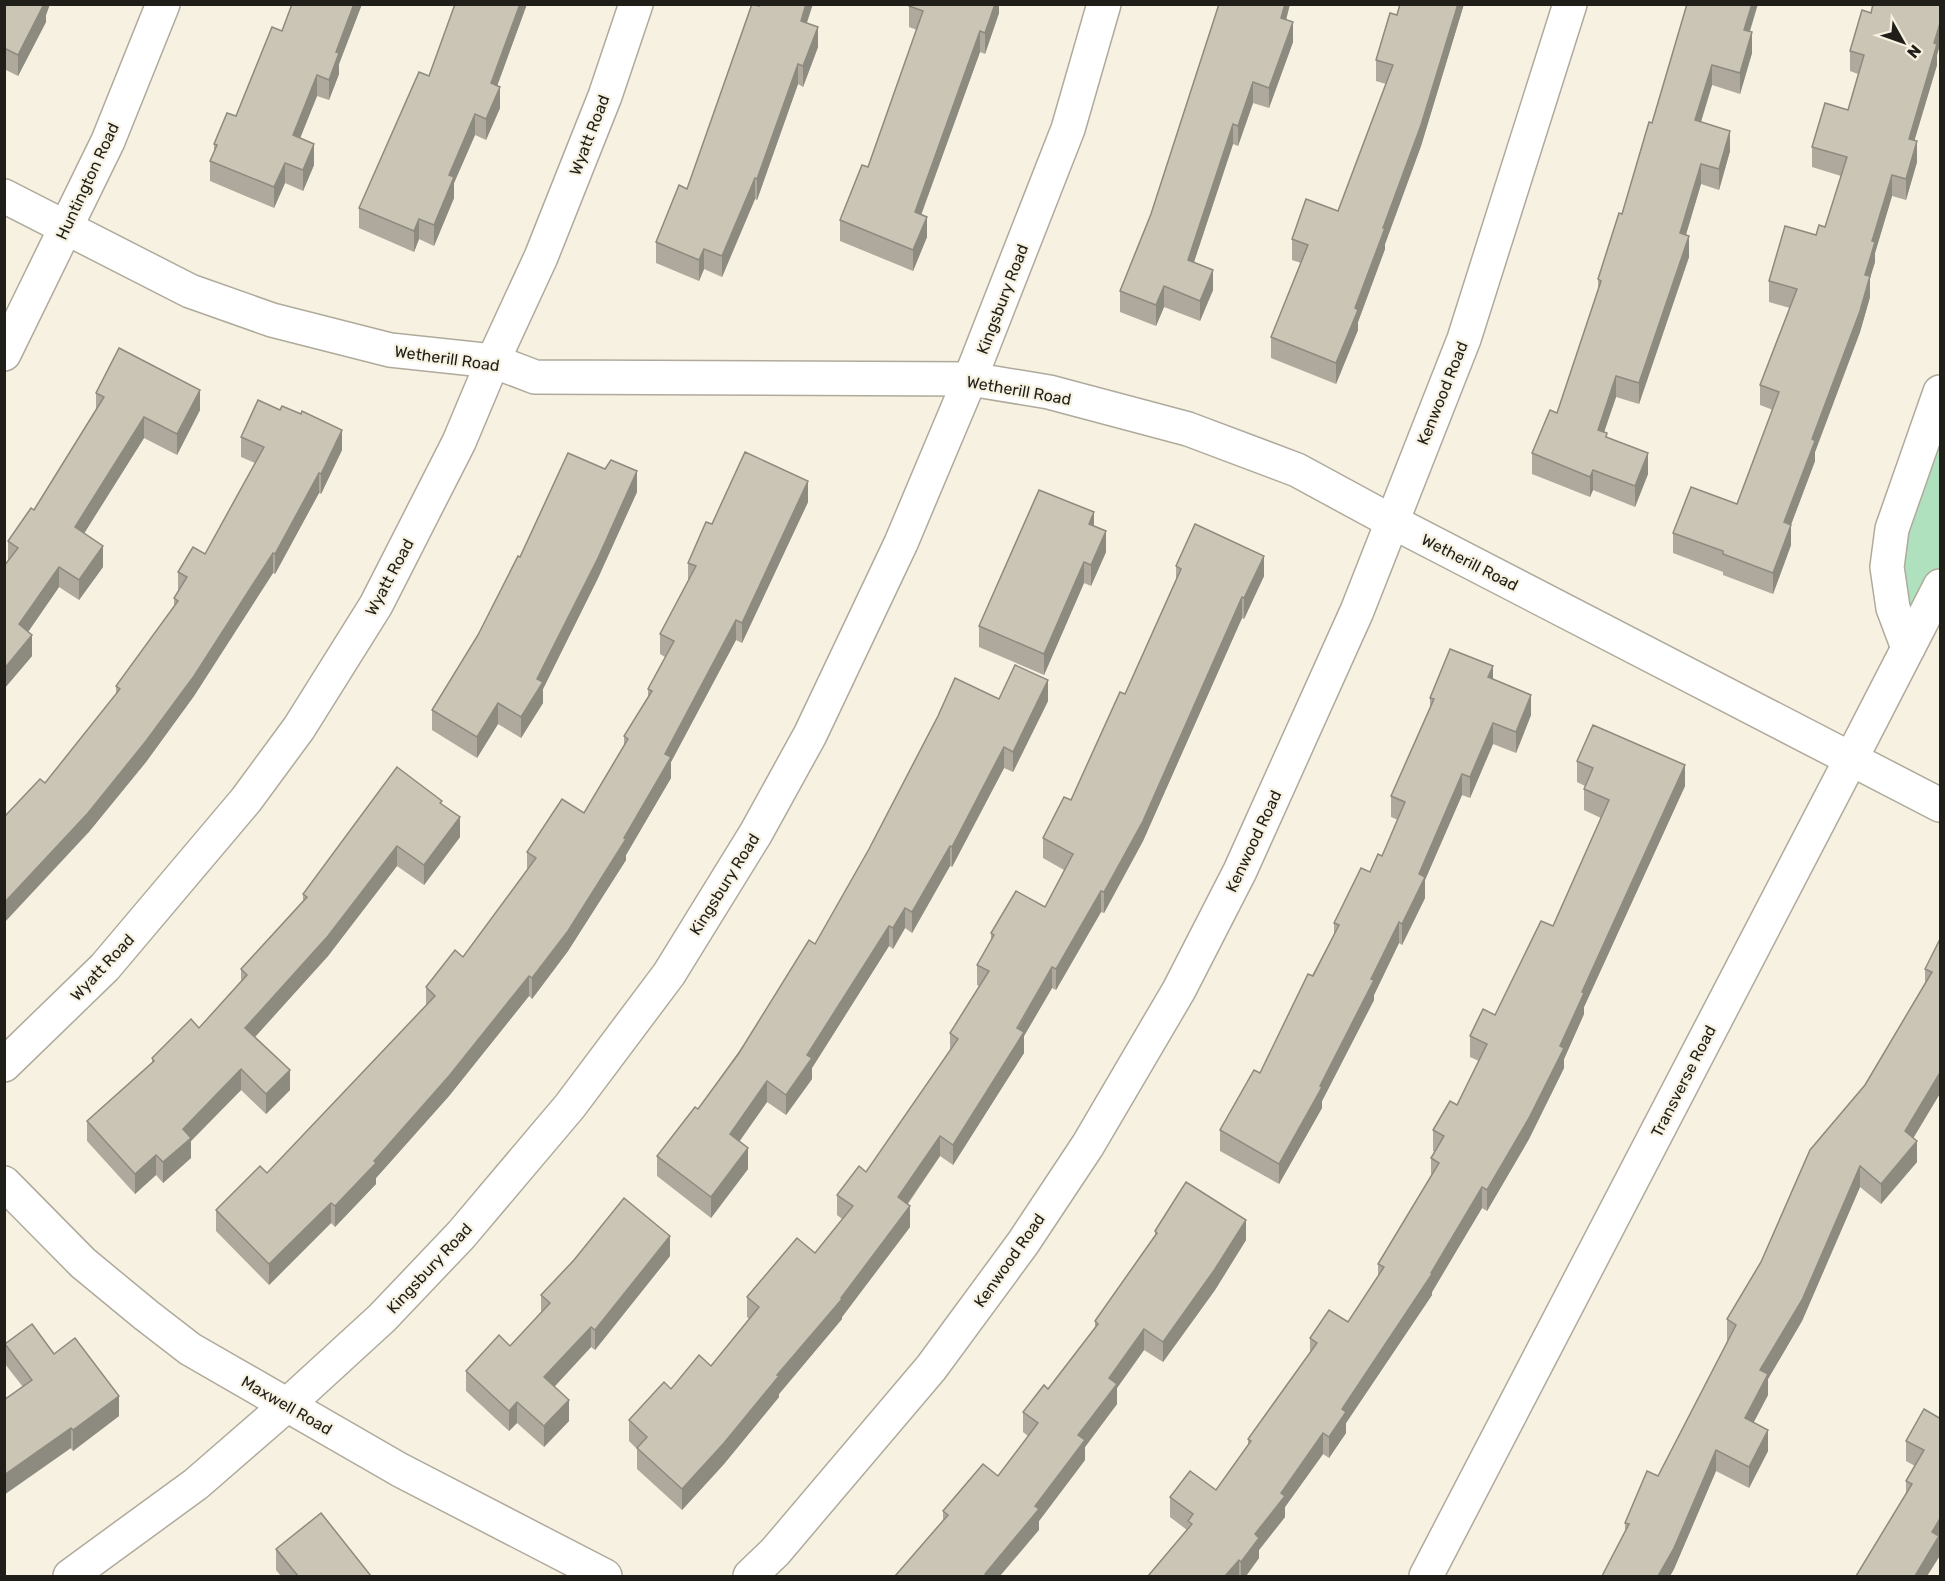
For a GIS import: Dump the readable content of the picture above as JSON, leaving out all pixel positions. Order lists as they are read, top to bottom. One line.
{"streets":{"street":["Wyatt Road","Huntington Road","Kingsbury Road","Wetherill Road","Kenwood Road","Transverse Road","Maxwell Road"]},"crossings":[["Wyatt Road","Wetherill Road"],["Huntington Road","Wetherill Road"],["Kingsbury Road","Wetherill Road"],["Kingsbury Road","Maxwell Road"],["Wetherill Road","Kenwood Road"],["Wetherill Road","Transverse Road"]],"north":"bottom right"}
